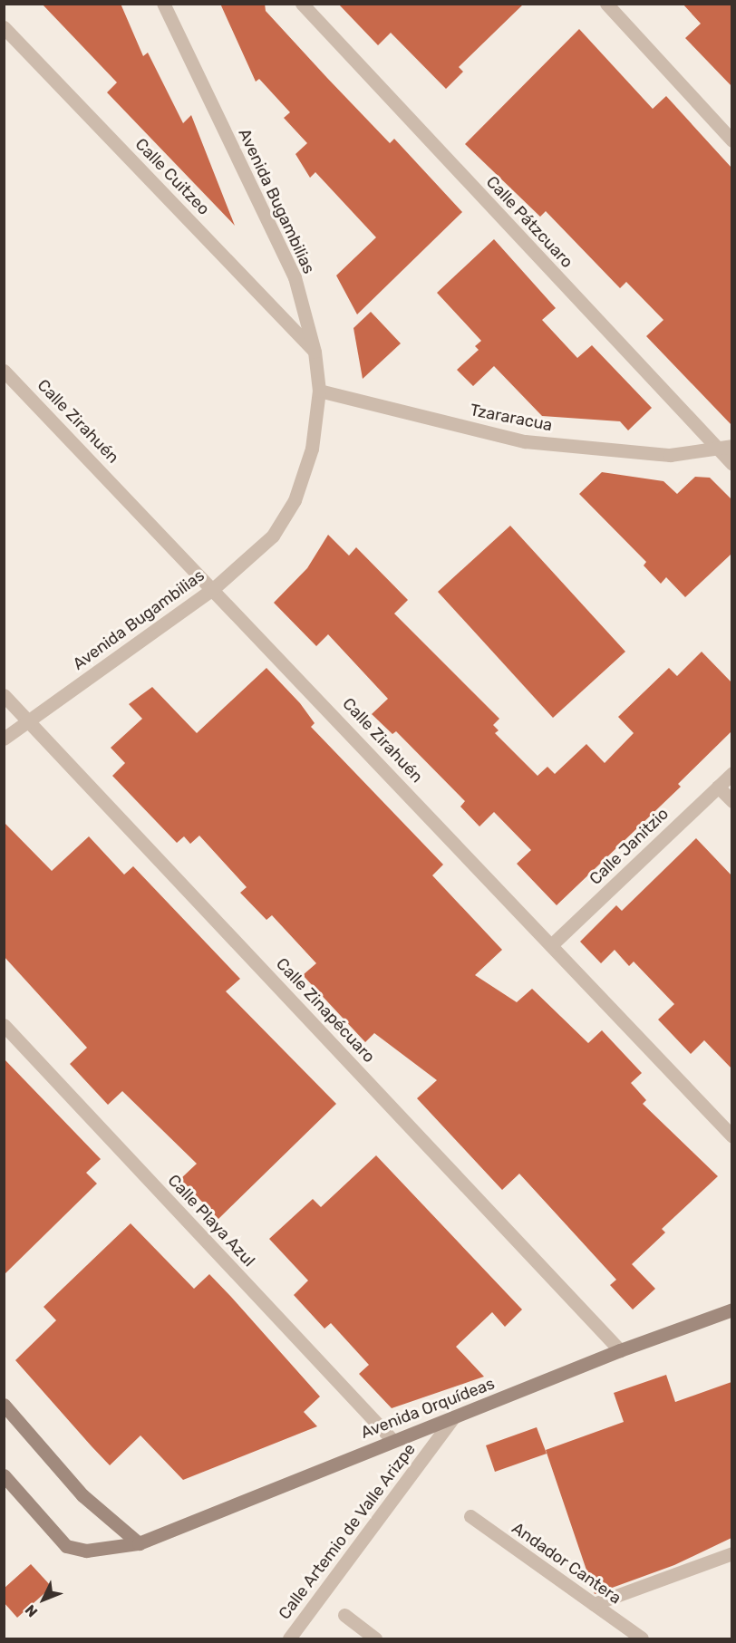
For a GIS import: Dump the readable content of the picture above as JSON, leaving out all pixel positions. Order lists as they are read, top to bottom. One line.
{"streets":{"street":["Calle Cuitzeo","Avenida Bugambilias","Calle Pátzcuaro","Tzararacua","Calle Zirahuén","Calle Janitzio","Calle Zinapécuaro","Calle Playa Azul","Avenida Orquídeas","Calle Artemio de Valle Arizpe","Andador Cantera"]},"crossings":[["Calle Cuitzeo","Avenida Bugambilias"],["Avenida Bugambilias","Tzararacua"],["Avenida Bugambilias","Calle Zirahuén"],["Avenida Bugambilias","Calle Zinapécuaro"],["Calle Pátzcuaro","Tzararacua"],["Calle Zirahuén","Calle Janitzio"],["Calle Zinapécuaro","Avenida Orquídeas"],["Calle Playa Azul","Avenida Orquídeas"],["Avenida Orquídeas","Calle Artemio de Valle Arizpe"]],"north":"bottom left"}
